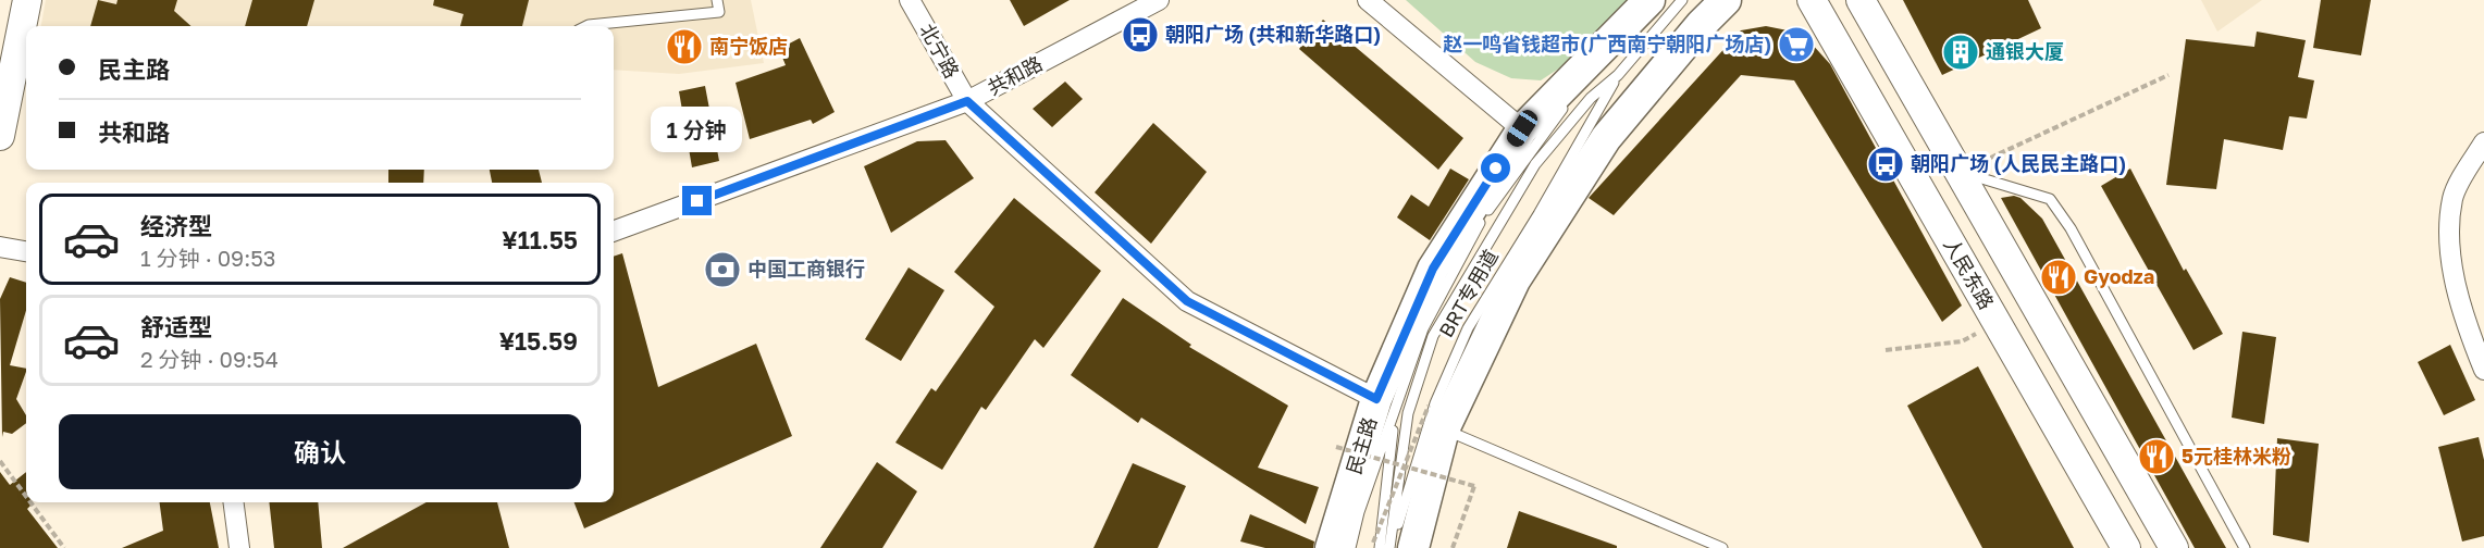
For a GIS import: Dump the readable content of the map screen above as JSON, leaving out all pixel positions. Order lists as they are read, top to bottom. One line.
{"streets":{"main road":["人民东路","民主路"],"street":["北宁路","共和路"],"lane":["BRT专用道"]},"crossings":[["北宁路","共和路"],["北宁路","BRT专用道"],["北宁路","民主路"],["BRT专用道","民主路"]],"places":{"bus stop":["朝阳广场 (共和新华路口)","朝阳广场 (人民民主路口)"],"supermarket":["赵一鸣省钱超市(广西南宁朝阳广场店)"],"restaurant":["南宁饭店","Gyodza","5元桂林米粉"],"building":["通银大厦"],"bank":["中国工商银行"]},"page":{"banner":["民主路","共和路"],"bubble":"1 分钟","list":[{"name":"经济型","note":"1 分钟 · 09:53","value":"¥11.55"},{"name":"舒适型","note":"2 分钟 · 09:54","value":"¥15.59"}],"buttons":"确认"}}
